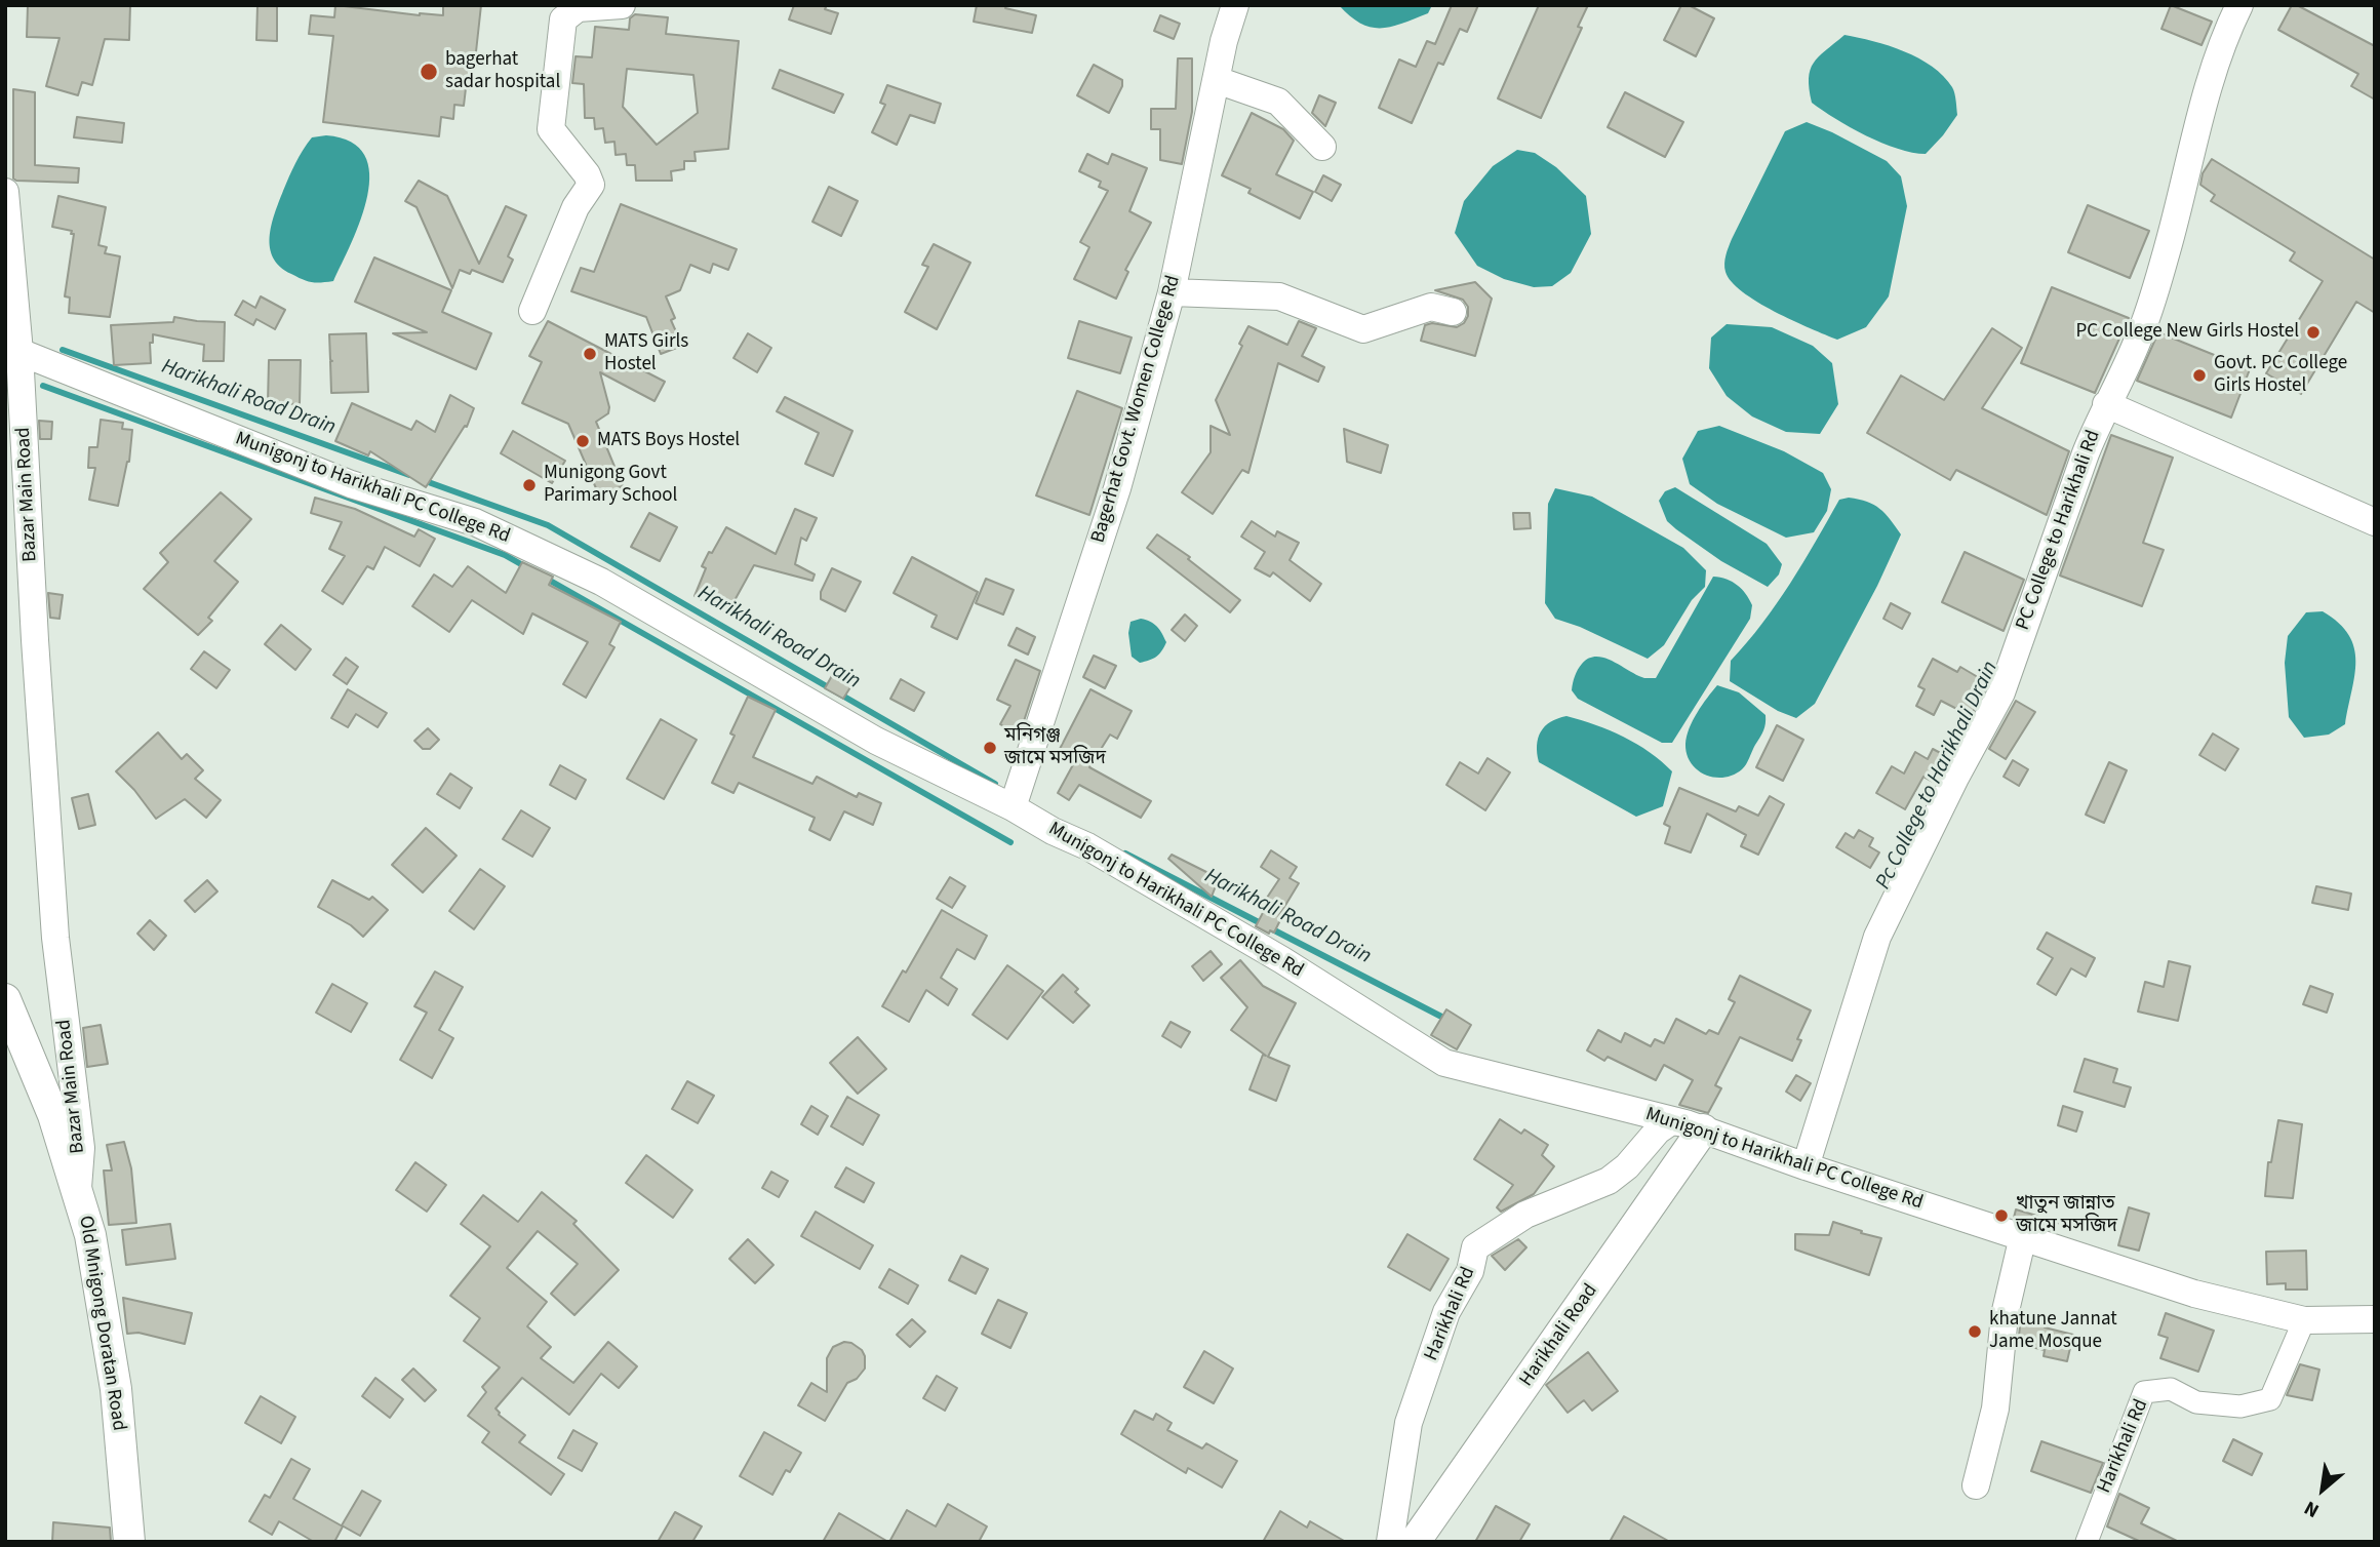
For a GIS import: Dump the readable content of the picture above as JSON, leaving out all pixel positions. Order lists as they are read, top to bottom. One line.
{"streets":{"main road":["Old Mnigong Doratan Road","Harikhali Road"],"street":["Bagerhat Govt. Women College Rd","Munigonj to Harikhali PC College Rd","Bazar Main Road","PC College to Harikhali Rd","Harikhali Rd"]},"crossings":[["Bagerhat Govt. Women College Rd","Munigonj to Harikhali PC College Rd"],["Munigonj to Harikhali PC College Rd","Bazar Main Road"],["Munigonj to Harikhali PC College Rd","PC College to Harikhali Rd"],["Munigonj to Harikhali PC College Rd","Harikhali Rd"],["Munigonj to Harikhali PC College Rd","Harikhali Road"],["Bazar Main Road","Old Mnigong Doratan Road"],["Harikhali Rd","Harikhali Road"]],"water":["Harikhali Road Drain","Pc College to Harikhali Drain"],"places":["bagerhat sadar hospital","PC College New Girls Hostel","MATS Girls Hostel","Govt. PC College Girls Hostel","MATS Boys Hostel","Munigong Govt Parimary School","মনিগঞ্জ জামে মসজিদ","খাতুন জান্নাত জামে মসজিদ","khatune Jannat Jame Mosque"],"north":"bottom left"}
